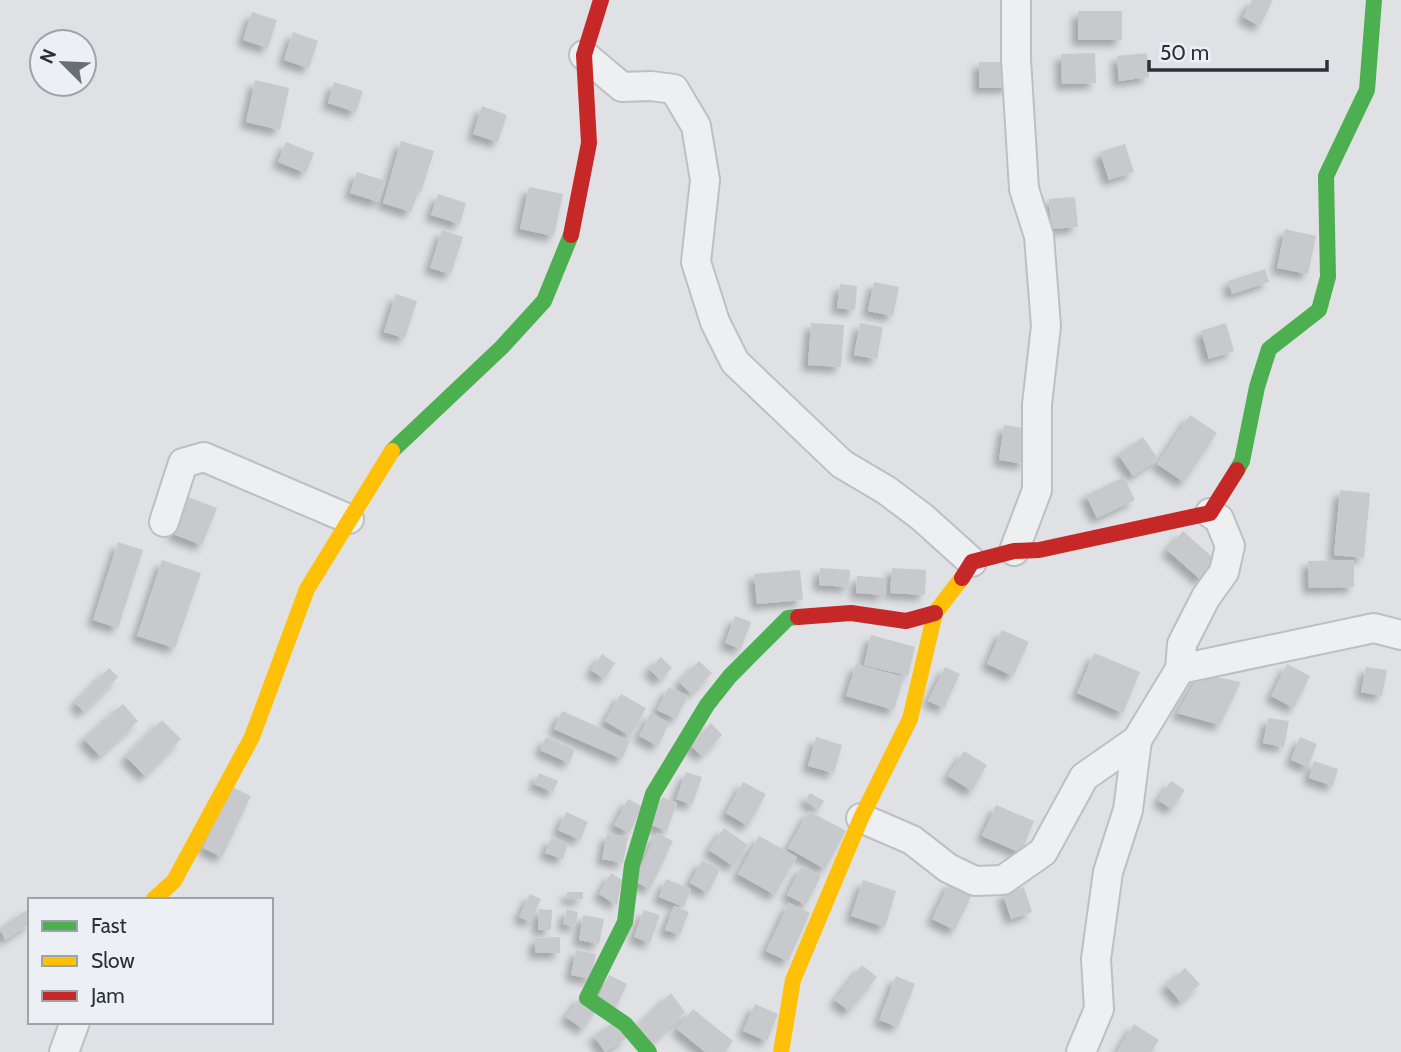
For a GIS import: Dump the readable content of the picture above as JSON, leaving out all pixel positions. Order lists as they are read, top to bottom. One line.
{"legend":["Fast","Slow","Jam"],"scale_bar":"50 m","north":"top left"}
